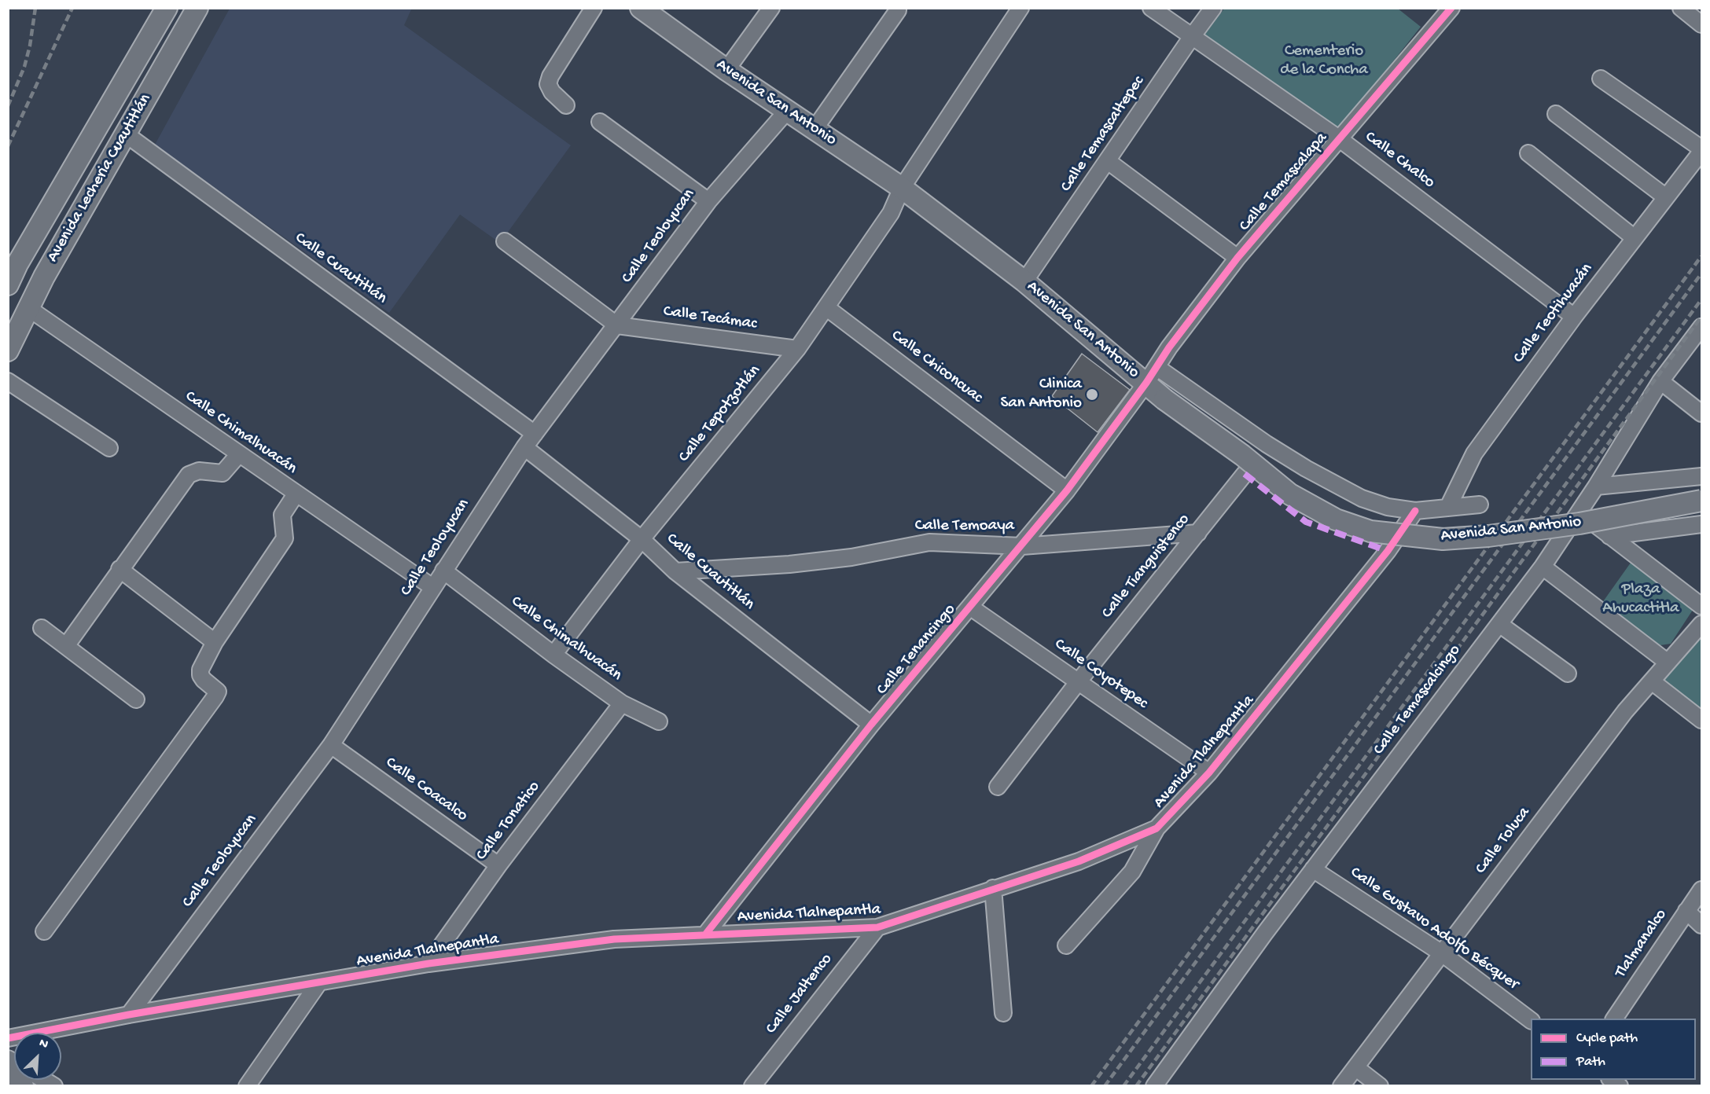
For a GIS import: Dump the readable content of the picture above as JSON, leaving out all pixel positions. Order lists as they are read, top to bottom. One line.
{"streets":{"main road":["Avenida San Antonio","Avenida Lecheria Cuautitlán"],"street":["Calle Temascaltepec","Calle Chalco","Calle Temascalapa","Calle Teoloyucan","Calle Cuautitlán","Calle Teotihuacán","Calle Tecámac","Calle Chiconcuac","Calle Tepotzotlán","Calle Chimalhuacán","Calle Temoaya","Calle Tianguistenco","Calle Tenancingo","Calle Coyotepec","Calle Temascalcingo","Avenida Tlalnepantla","Calle Coacalco","Calle Tonatico","Calle Toluca","Calle Gustavo Adolfo Bécquer","Tlalmanalco","Calle Jaltenco"]},"crossings":[["Avenida San Antonio","Calle Temascaltepec"],["Avenida San Antonio","Calle Temascalapa"],["Avenida San Antonio","Calle Teoloyucan"],["Avenida San Antonio","Calle Teotihuacán"],["Avenida San Antonio","Calle Tepotzotlán"],["Avenida San Antonio","Calle Tenancingo"],["Avenida San Antonio","Avenida Tlalnepantla"],["Calle Temascaltepec","Calle Chalco"],["Calle Chalco","Calle Temascalapa"],["Calle Chalco","Calle Teotihuacán"],["Avenida Lecheria Cuautitlán","Calle Cuautitlán"],["Avenida Lecheria Cuautitlán","Calle Chimalhuacán"],["Calle Temascalapa","Calle Tenancingo"],["Calle Teoloyucan","Calle Cuautitlán"],["Calle Teoloyucan","Calle Tecámac"],["Calle Teoloyucan","Calle Chimalhuacán"],["Calle Teoloyucan","Avenida Tlalnepantla"],["Calle Teoloyucan","Calle Coacalco"],["Calle Cuautitlán","Calle Tepotzotlán"],["Calle Cuautitlán","Calle Temoaya"],["Calle Cuautitlán","Calle Tenancingo"],["Calle Tecámac","Calle Tepotzotlán"],["Calle Chiconcuac","Calle Tepotzotlán"],["Calle Chiconcuac","Calle Tenancingo"],["Calle Tepotzotlán","Calle Chimalhuacán"],["Calle Chimalhuacán","Calle Tonatico"],["Calle Temoaya","Calle Tianguistenco"],["Calle Temoaya","Calle Tenancingo"],["Calle Tianguistenco","Calle Coyotepec"],["Calle Tenancingo","Calle Coyotepec"],["Calle Tenancingo","Avenida Tlalnepantla"],["Calle Coyotepec","Avenida Tlalnepantla"],["Calle Temascalcingo","Calle Gustavo Adolfo Bécquer"],["Avenida Tlalnepantla","Calle Tonatico"],["Avenida Tlalnepantla","Calle Jaltenco"],["Calle Coacalco","Calle Tonatico"],["Calle Toluca","Calle Gustavo Adolfo Bécquer"]],"parks":["Cementerio de la Concha","Plaza Ahucactitla"],"places":["Clinica San Antonio"],"legend":["Cycle path","Path"],"north":"top right"}
